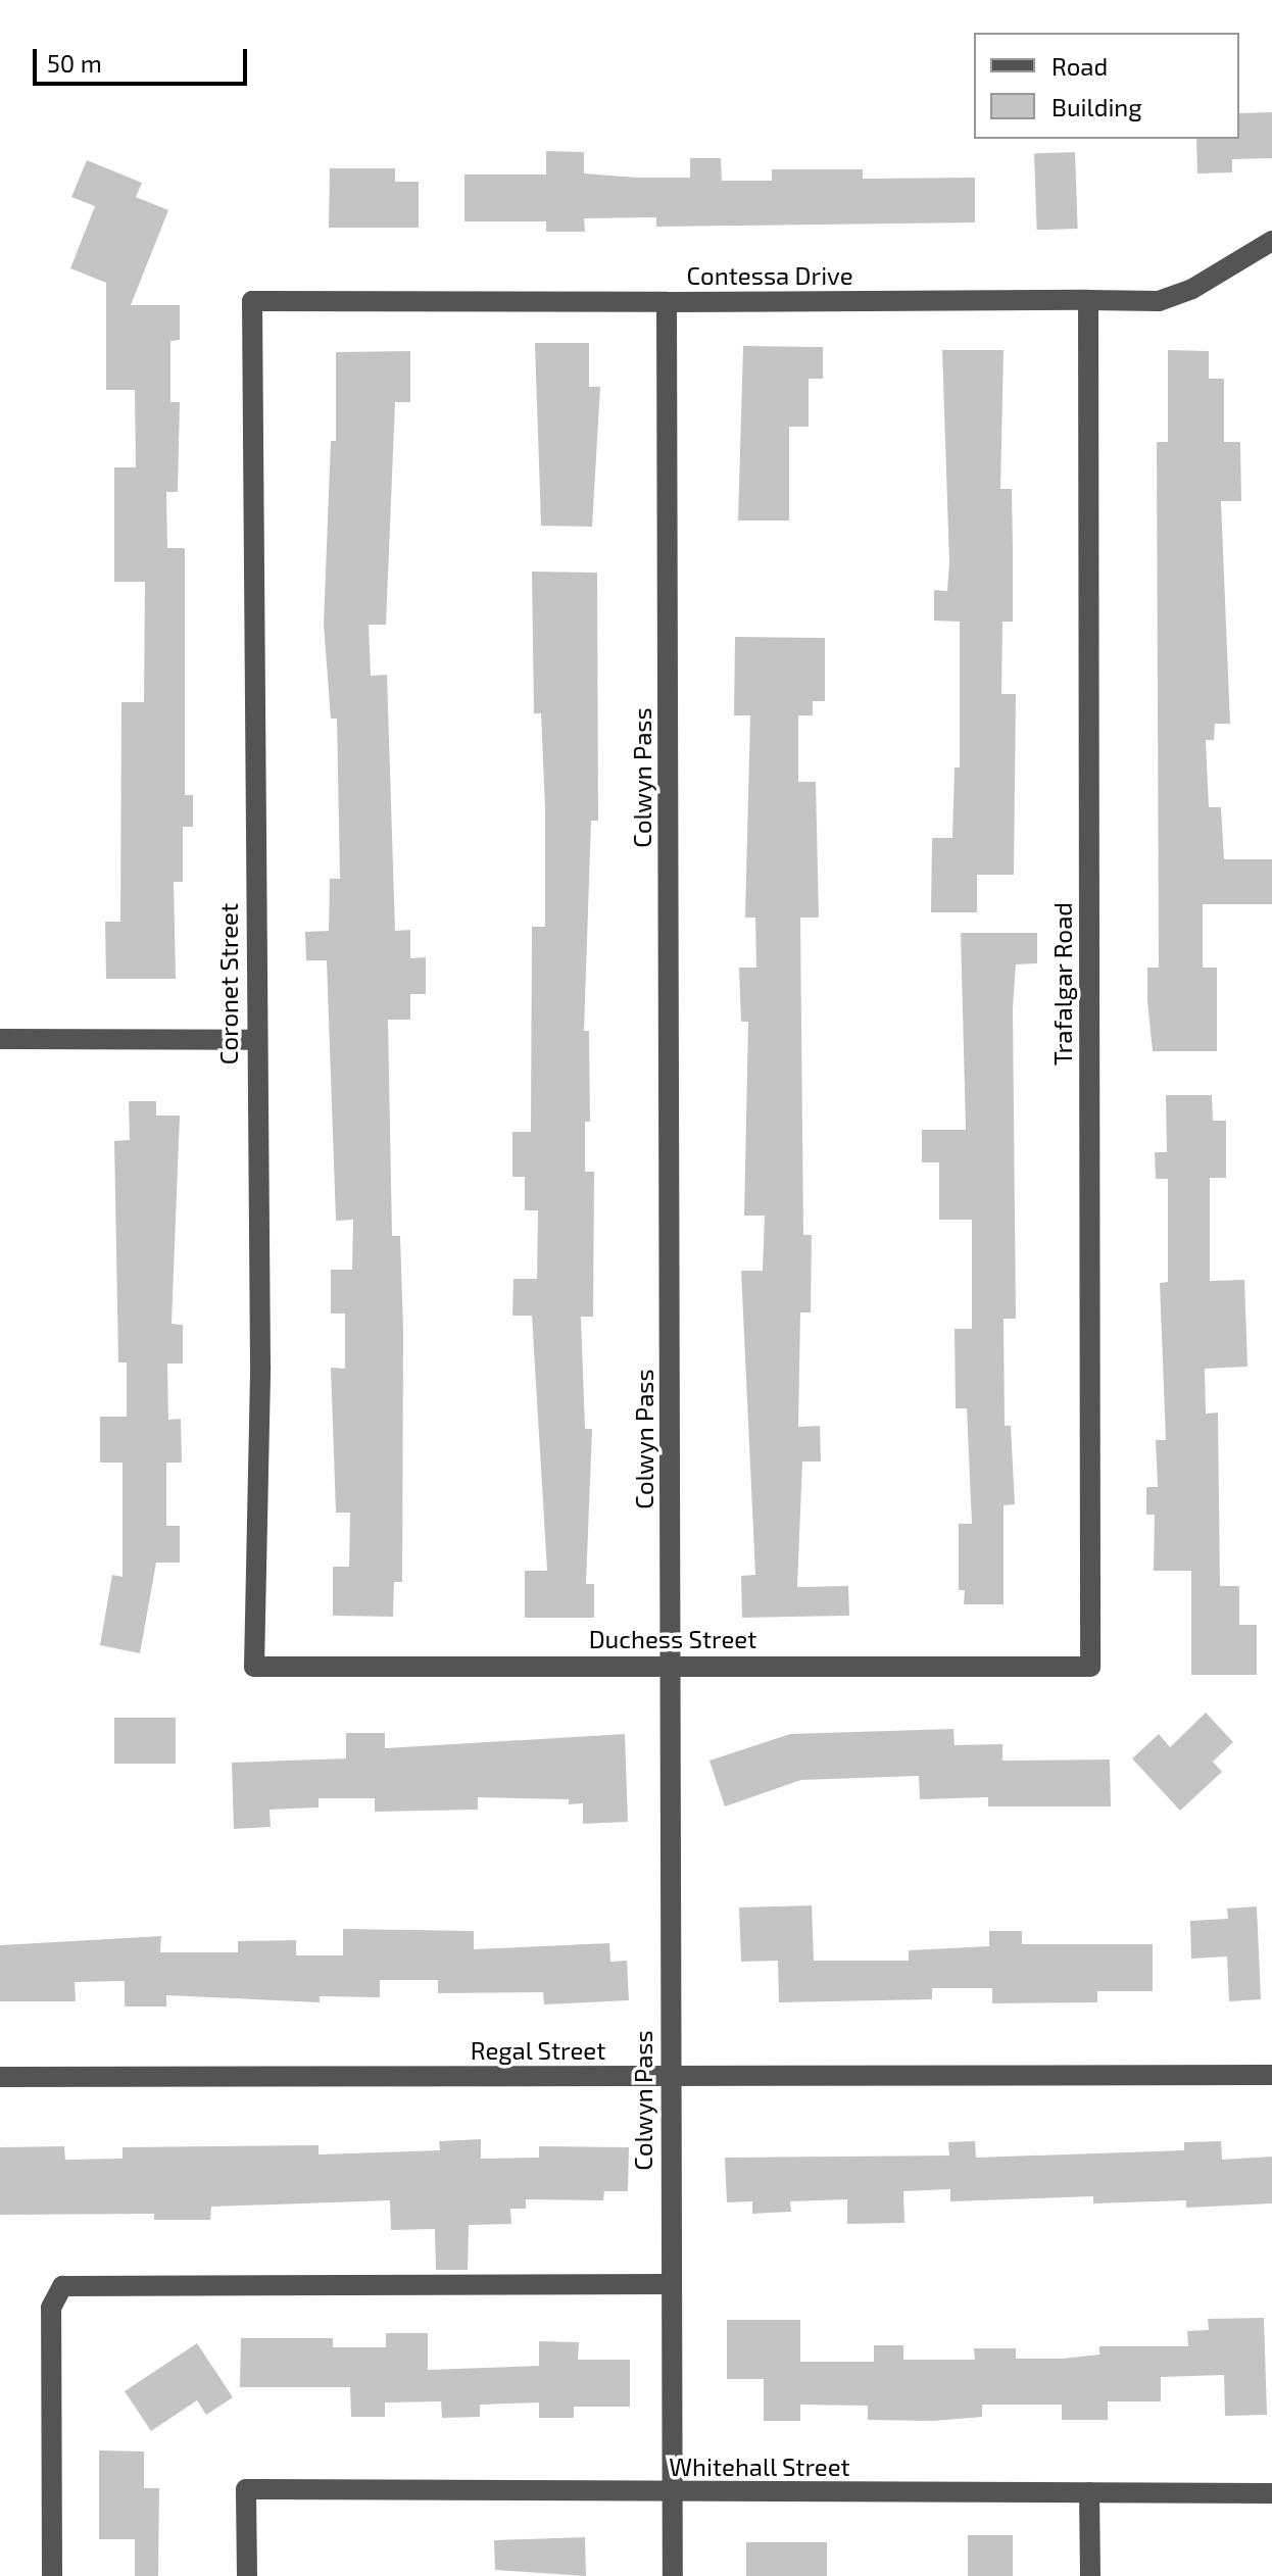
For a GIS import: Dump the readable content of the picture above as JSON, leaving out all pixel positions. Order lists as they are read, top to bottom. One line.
{"streets":{"street":["Contessa Drive","Colwyn Pass","Coronet Street","Trafalgar Road","Duchess Street","Regal Street","Whitehall Street"]},"crossings":[["Contessa Drive","Colwyn Pass"],["Contessa Drive","Coronet Street"],["Contessa Drive","Trafalgar Road"],["Colwyn Pass","Duchess Street"],["Colwyn Pass","Regal Street"],["Colwyn Pass","Whitehall Street"],["Coronet Street","Duchess Street"],["Trafalgar Road","Duchess Street"]],"legend":["Road","Building"],"scale_bar":"50 m"}
